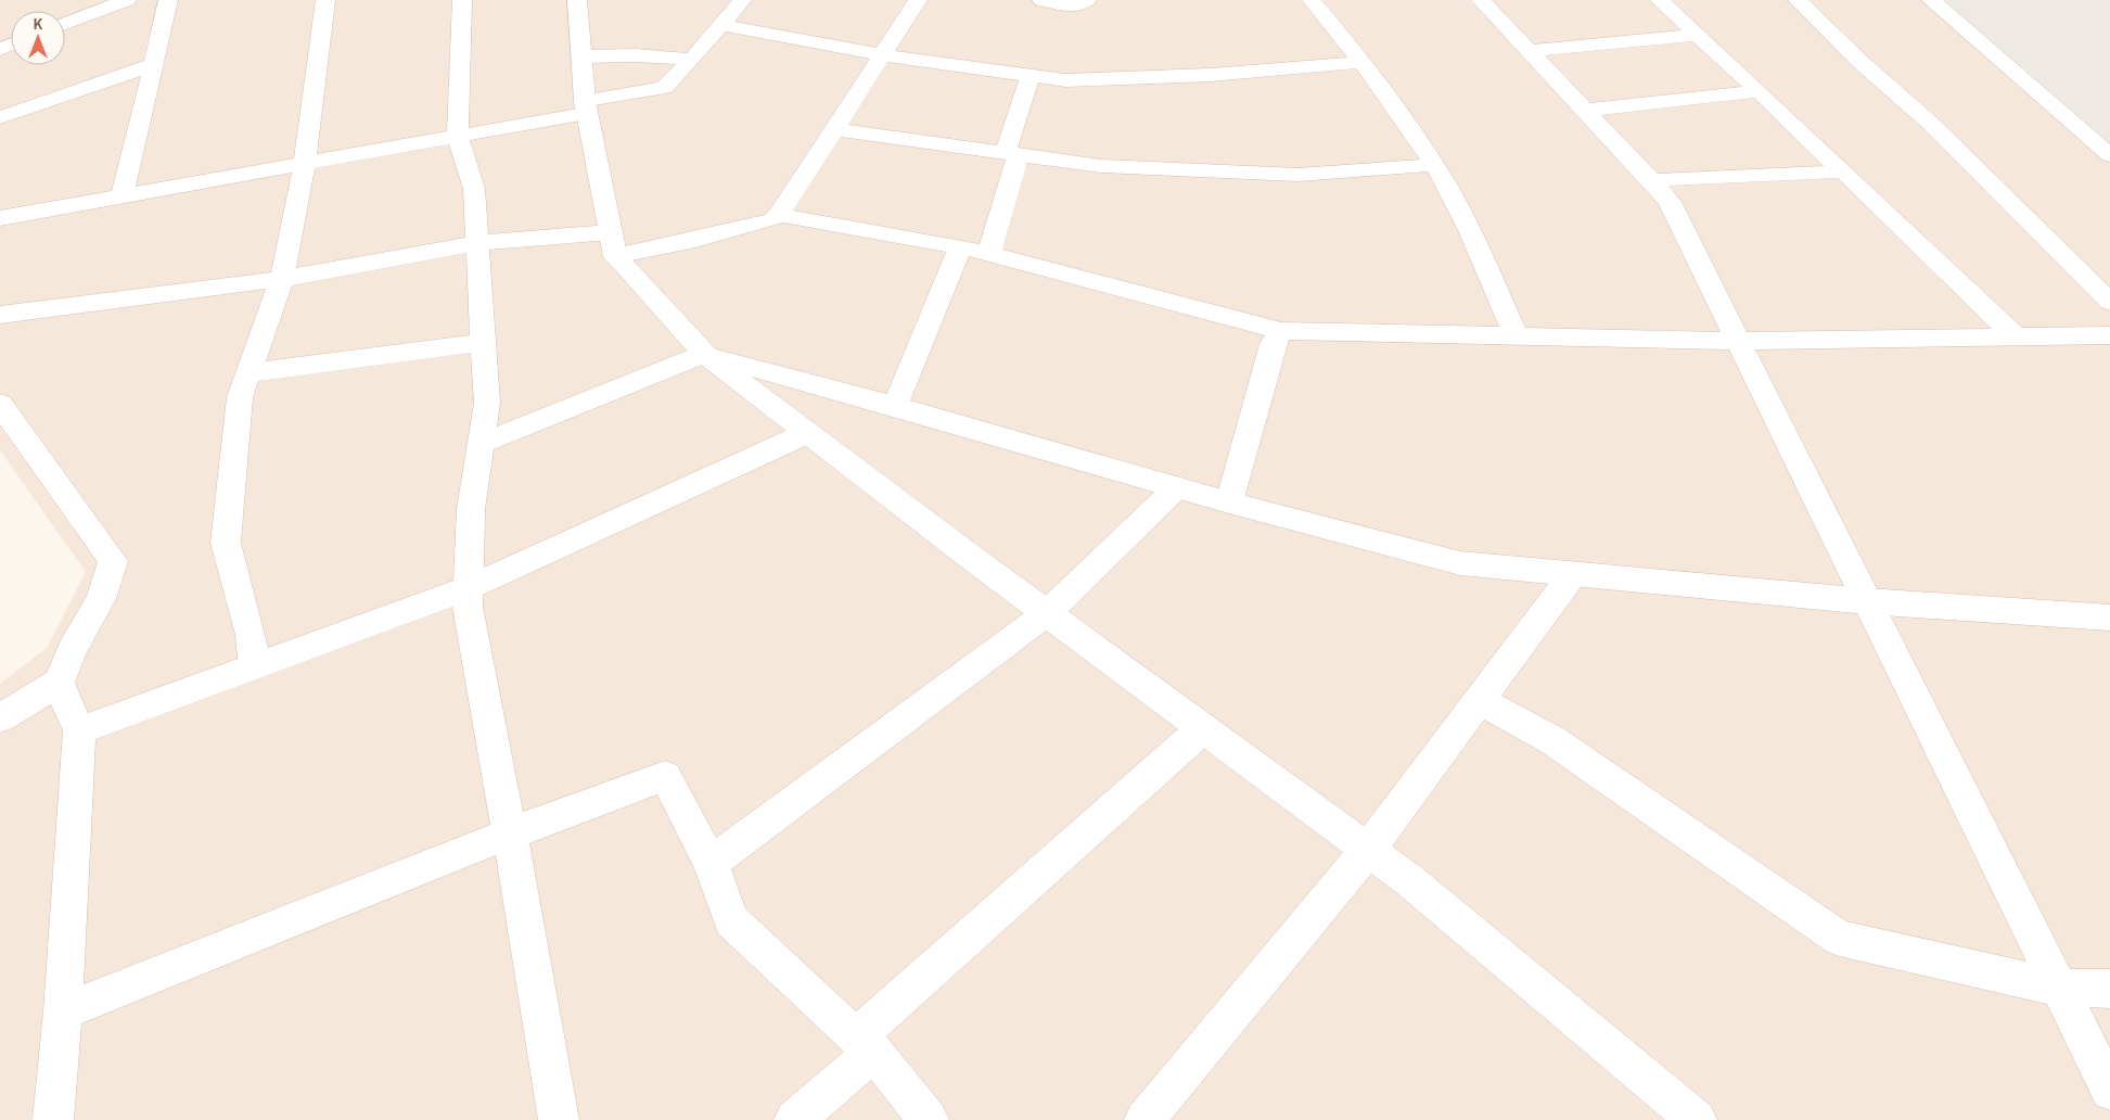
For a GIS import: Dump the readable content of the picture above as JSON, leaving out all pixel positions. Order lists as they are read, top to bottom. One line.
{"north":"top"}
